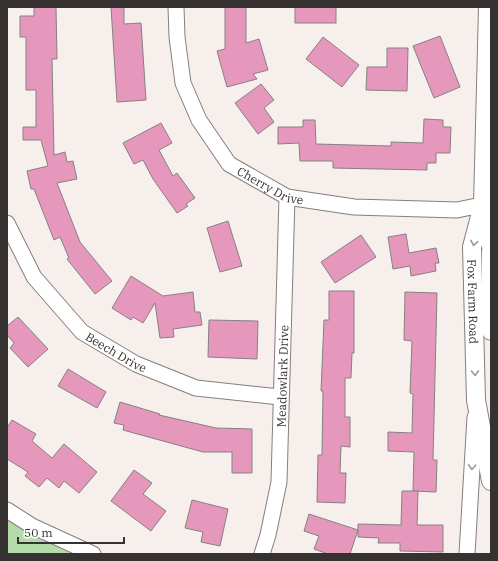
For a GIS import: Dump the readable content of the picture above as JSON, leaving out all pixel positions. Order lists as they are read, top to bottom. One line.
{"streets":{"street":["Cherry Drive","Fox Farm Road","Beech Drive","Meadowlark Drive"]},"crossings":[["Cherry Drive","Fox Farm Road"],["Cherry Drive","Meadowlark Drive"],["Beech Drive","Meadowlark Drive"]],"scale_bar":"50 m"}
